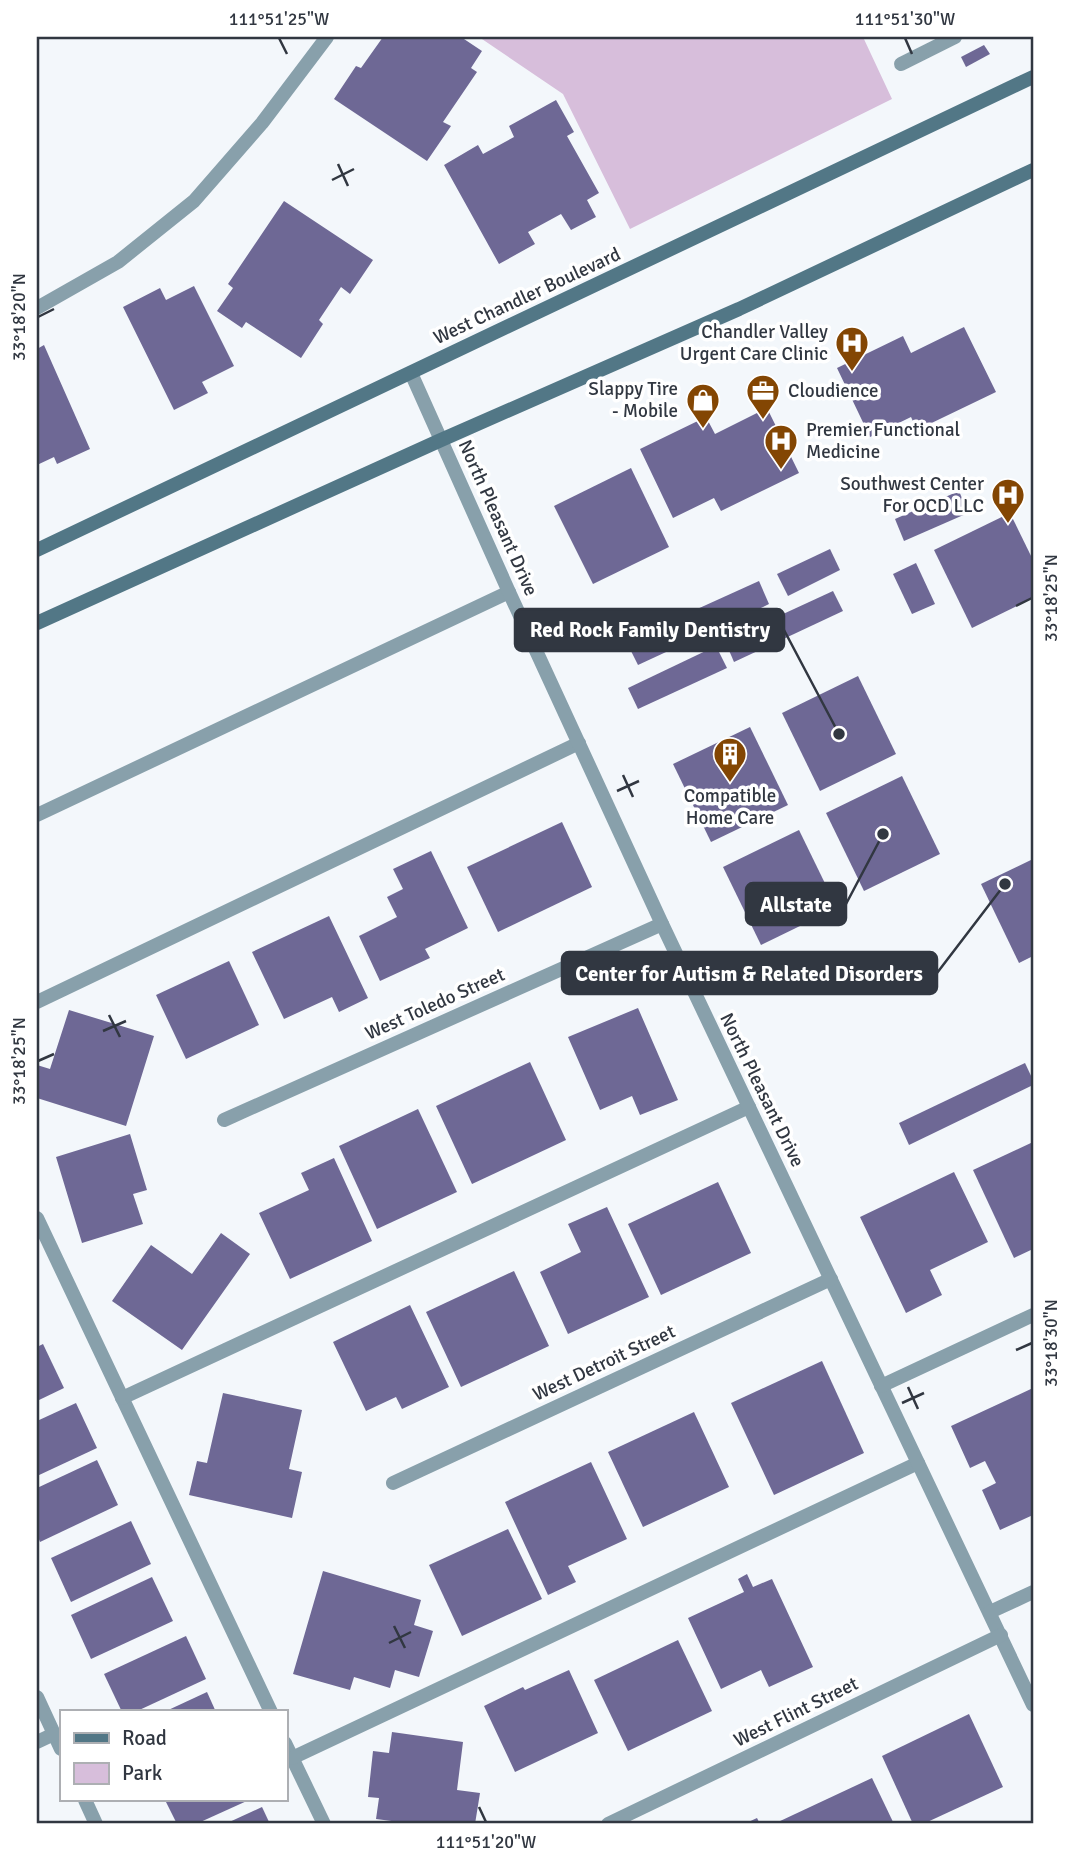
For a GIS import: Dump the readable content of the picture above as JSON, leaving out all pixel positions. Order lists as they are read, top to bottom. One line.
{"streets":{"main road":["West Chandler Boulevard"],"street":["North Pleasant Drive","West Toledo Street","West Detroit Street","West Flint Street"]},"crossings":[["West Chandler Boulevard","North Pleasant Drive"],["North Pleasant Drive","West Toledo Street"],["North Pleasant Drive","West Detroit Street"],["North Pleasant Drive","West Flint Street"]],"places":{"hospital":["Chandler Valley Urgent Care Clinic","Premier Functional Medicine","Southwest Center For OCD LLC"],"office":["Cloudience"],"shop":["Slappy Tire - Mobile"],"other":["Red Rock Family Dentistry","Allstate","Center for Autism & Related Disorders"],"building":["Compatible Home Care"]},"legend":["Road","Park"],"coordinates":["111°51'25\"W","111°51'30\"W","33°18'20\"N","33°18'25\"N","33°18'30\"N","111°51'20\"W"]}
